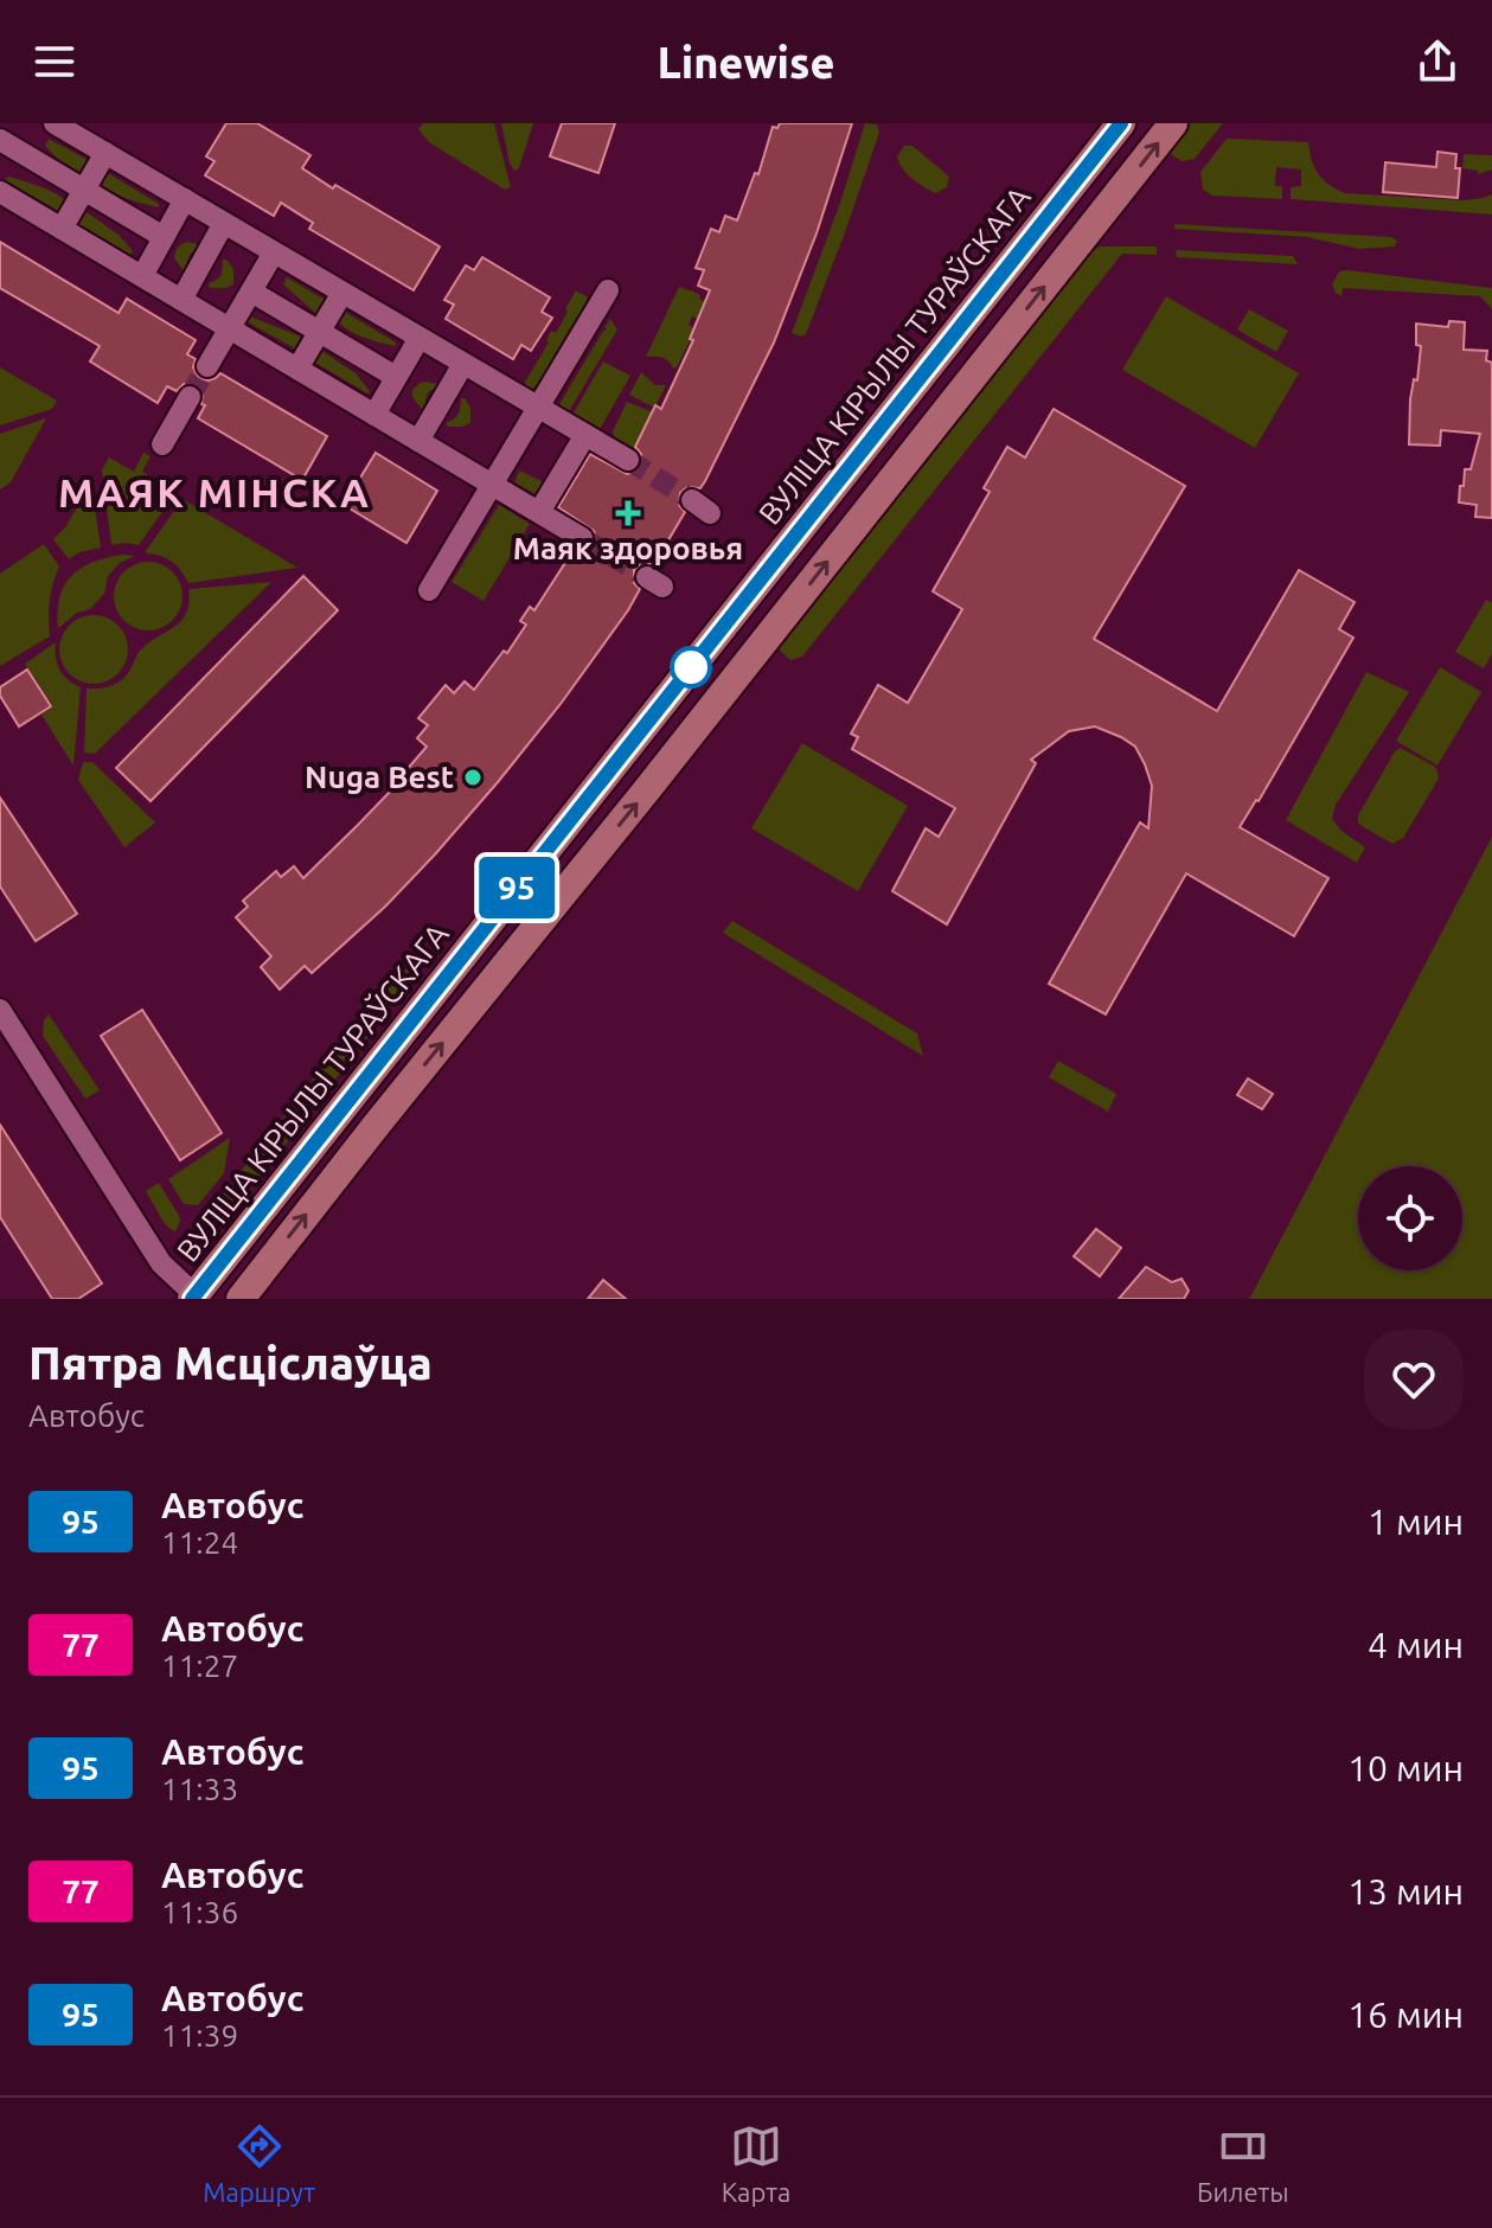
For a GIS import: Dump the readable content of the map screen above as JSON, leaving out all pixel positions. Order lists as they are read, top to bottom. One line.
{"streets":{"main road":["ВУЛІЦА КІРЫЛЫ ТУРАЎСКАГА"]},"districts":["МАЯК МІНСКА"],"places":{"health":["Маяк здоровья"],"other":["Nuga Best"]},"lines":["bus line 95"],"page":{"header":"Linewise","on_map":"95","heading":["Пятра Мсціслаўца","Автобус"],"list":[{"mark":"95","name":"Автобус","note":"11:24","value":"1 мин"},{"mark":"77","name":"Автобус","note":"11:27","value":"4 мин"},{"mark":"95","name":"Автобус","note":"11:33","value":"10 мин"},{"mark":"77","name":"Автобус","note":"11:36","value":"13 мин"},{"mark":"95","name":"Автобус","note":"11:39","value":"16 мин"}],"tabs":["Маршрут","Карта","Билеты"]}}
